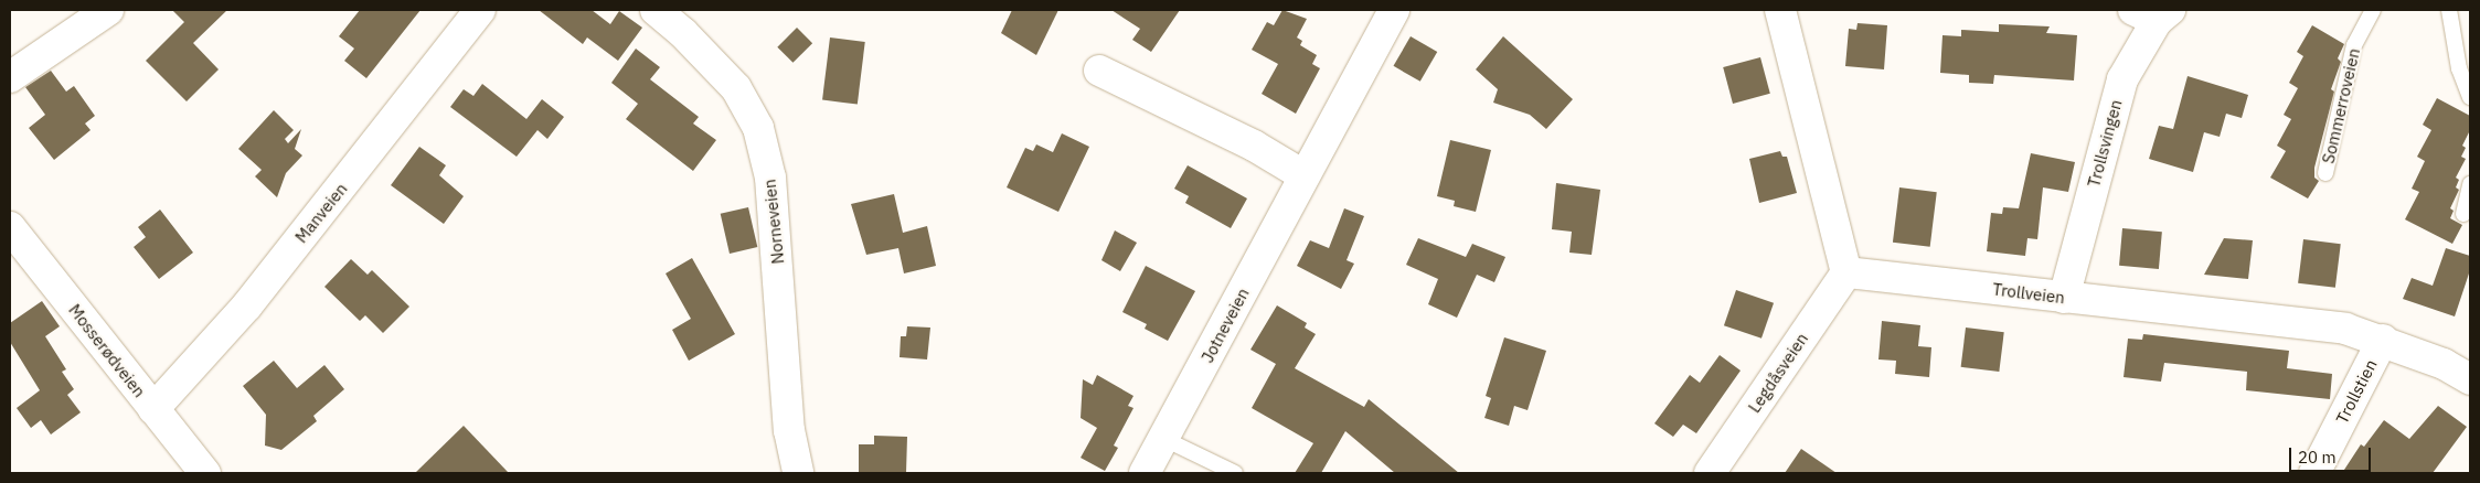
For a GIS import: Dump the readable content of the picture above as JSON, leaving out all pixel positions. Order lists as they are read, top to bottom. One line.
{"streets":{"street":["Trollsvingen","Manveien","Norneveien","Trollveien","Jotneveien","Mosserødveien","Legdåsveien","Trollstien"],"lane":["Sommerroveien"]},"crossings":[["Trollsvingen","Trollveien"],["Manveien","Mosserødveien"],["Trollveien","Legdåsveien"],["Trollveien","Trollstien"]],"scale_bar":"20 m"}
